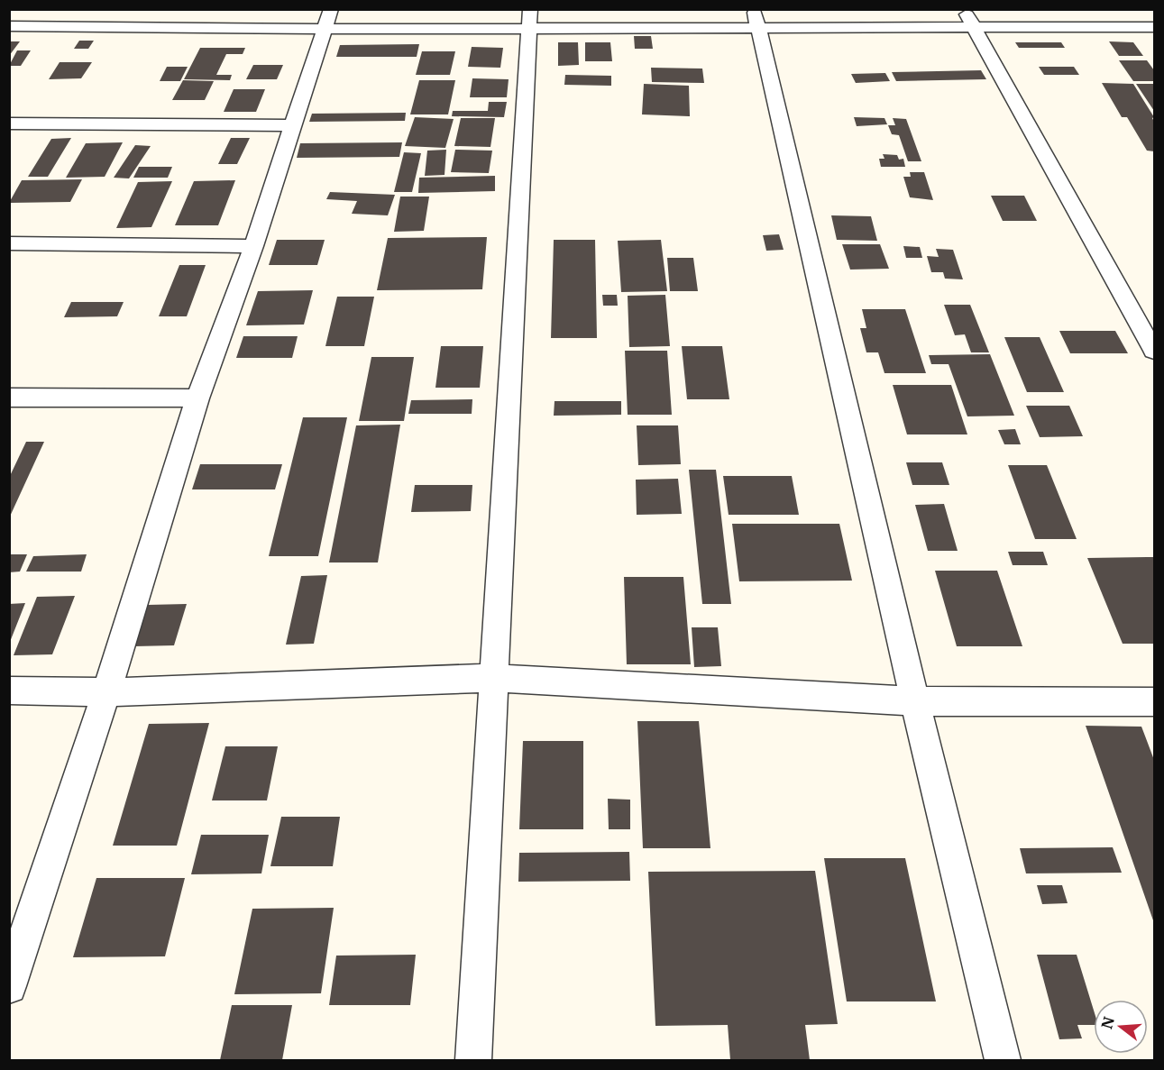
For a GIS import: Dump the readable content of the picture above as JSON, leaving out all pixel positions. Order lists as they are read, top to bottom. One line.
{"north":"left"}
